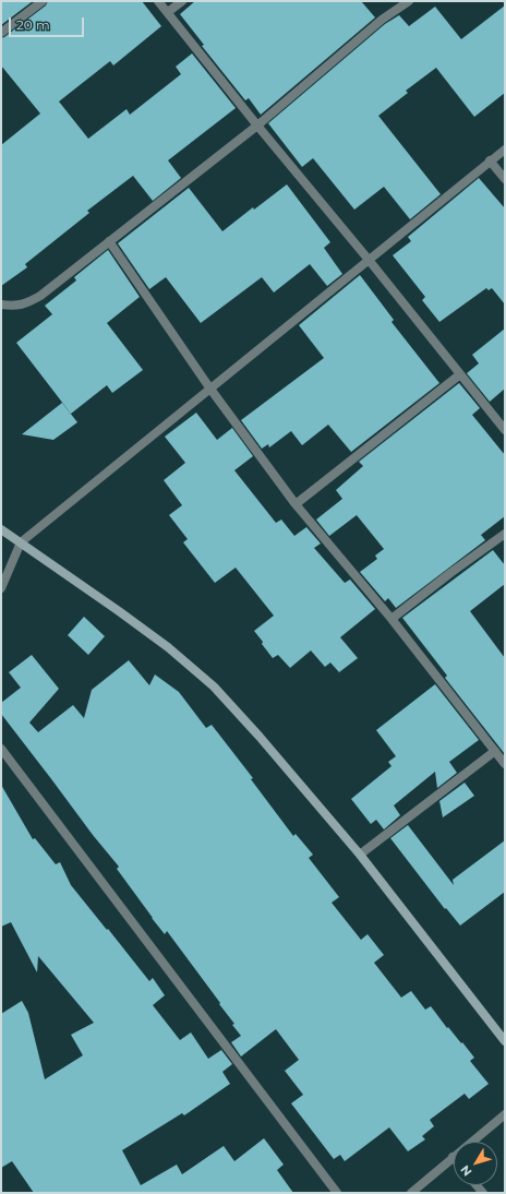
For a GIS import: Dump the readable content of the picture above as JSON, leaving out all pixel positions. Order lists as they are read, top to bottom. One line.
{"scale_bar":"20 m","north":"bottom left"}
